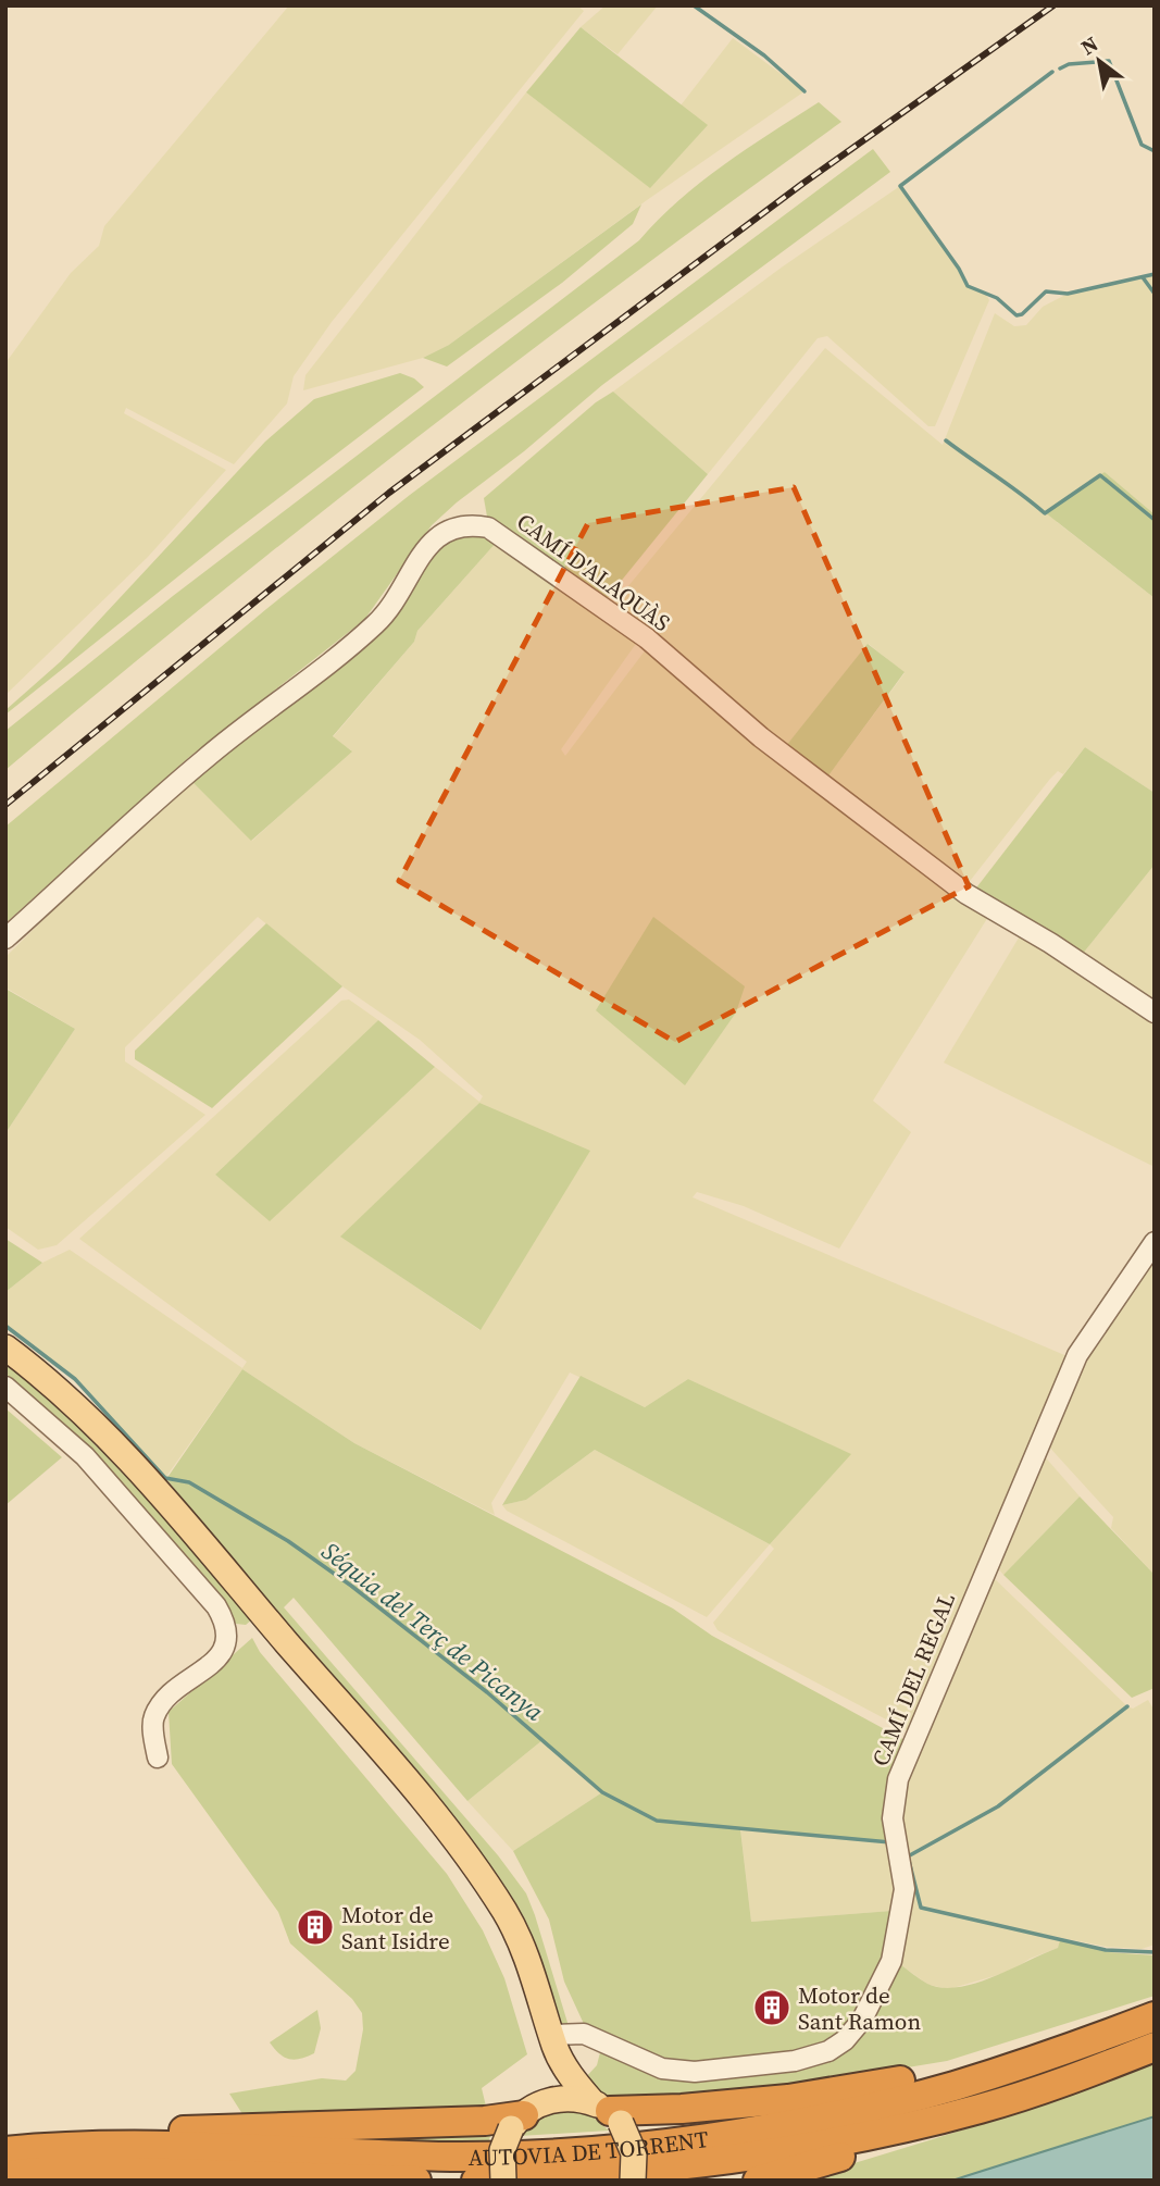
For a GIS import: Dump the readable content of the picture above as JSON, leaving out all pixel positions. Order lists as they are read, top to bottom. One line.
{"streets":{"highway":["AUTOVIA DE TORRENT"],"street":["CAMÍ D'ALAQUÀS","CAMÍ DEL REGAL"]},"water":["Séquia del Terç de Picanya"],"places":{"building":["Motor de Sant Isidre","Motor de Sant Ramon"]},"north":"top left"}
